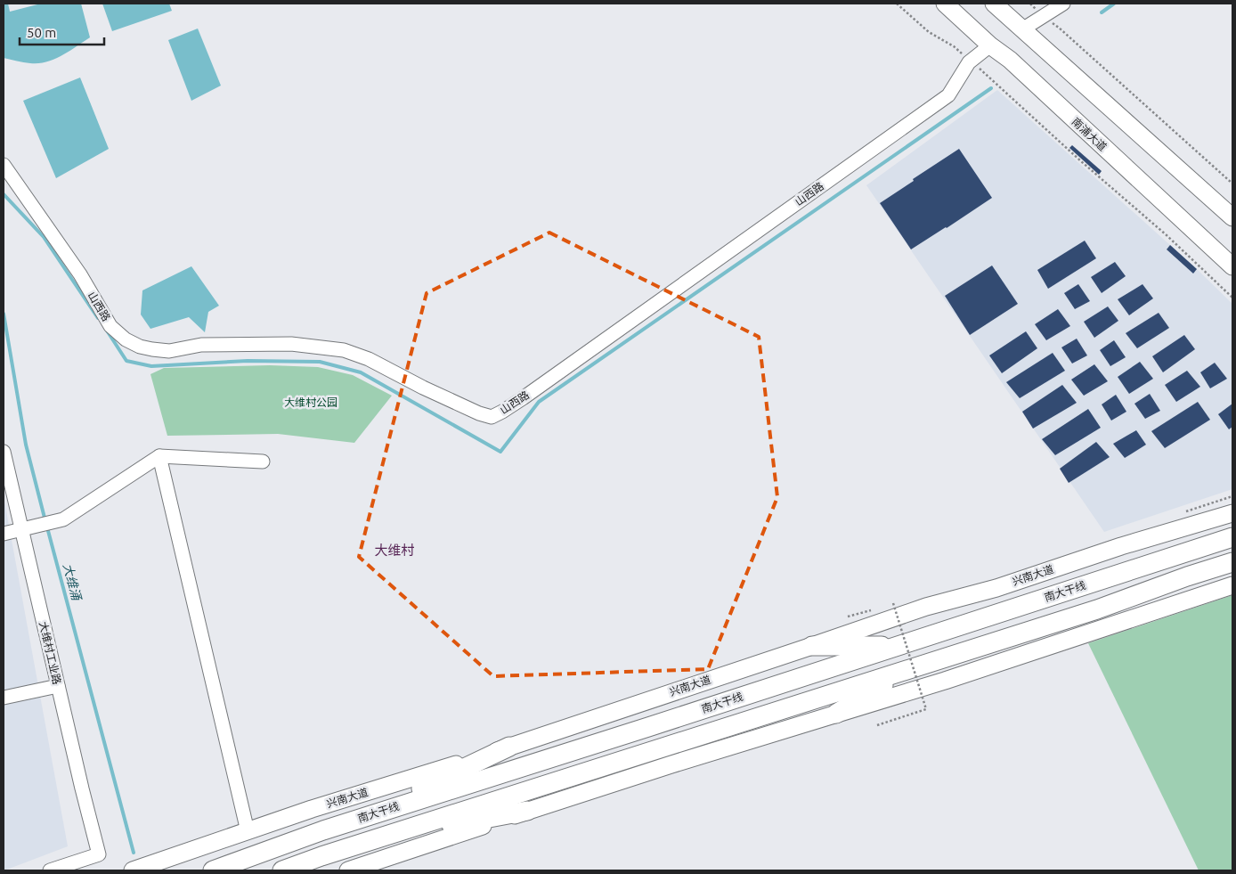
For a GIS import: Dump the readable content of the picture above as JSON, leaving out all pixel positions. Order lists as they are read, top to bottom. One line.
{"streets":{"highway":["南大干线"],"main road":["南浦大道","兴南大道"],"street":["山西路","大维村工业路"]},"crossings":[["南浦大道","山西路"]],"districts":["大维村"],"water":["大维涌"],"parks":["大维村公园"],"scale_bar":"50 m"}
